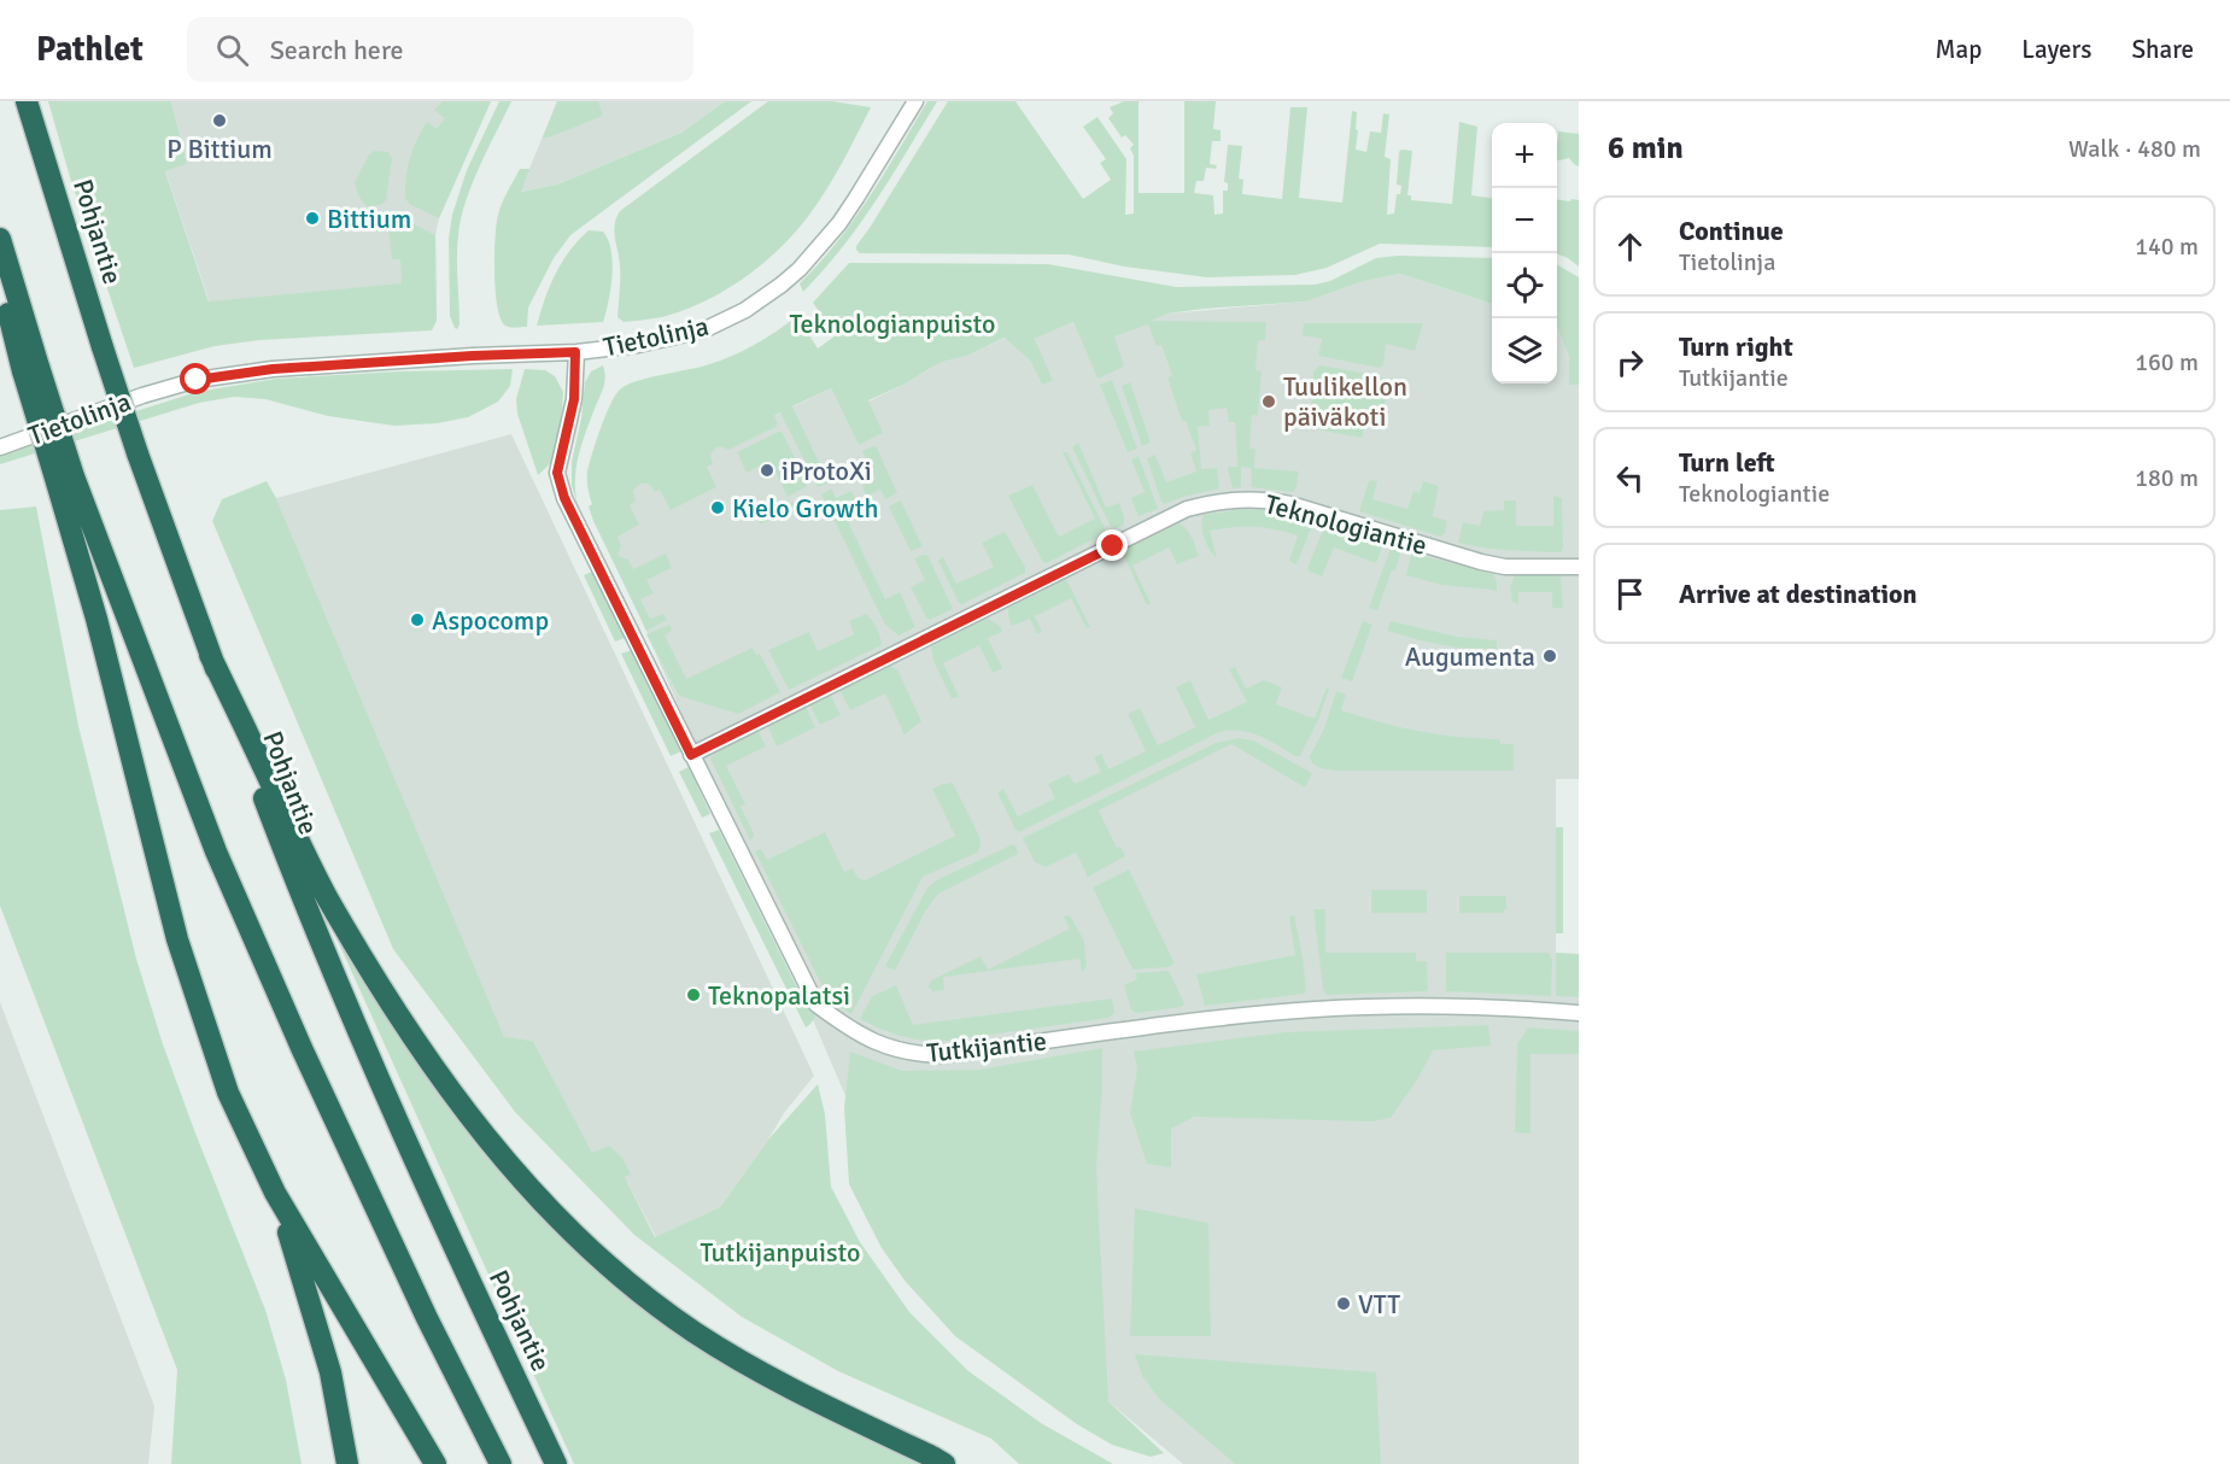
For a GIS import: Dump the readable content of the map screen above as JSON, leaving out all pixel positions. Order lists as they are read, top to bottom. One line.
{"streets":{"highway":["Pohjantie"],"street":["Tietolinja","Teknologiantie","Tutkijantie"]},"crossings":[["Tietolinja","Tutkijantie"],["Teknologiantie","Tutkijantie"]],"parks":["Teknologianpuisto","Tutkijanpuisto"],"places":["P Bittium","Bittium","Tuulikellon päiväkoti","iProtoXi","Kielo Growth","Aspocomp","Augumenta","Teknopalatsi","VTT"],"page":{"header":"Pathlet","search":"Search here","nav":["Map","Layers","Share"],"heading":["6 min","Walk · 480 m"],"map_buttons":["+","−"],"list":[["Continue","Tietolinja","140 m"],["Turn right","Tutkijantie","160 m"],["Turn left","Teknologiantie","180 m"],"Arrive at destination"]}}
